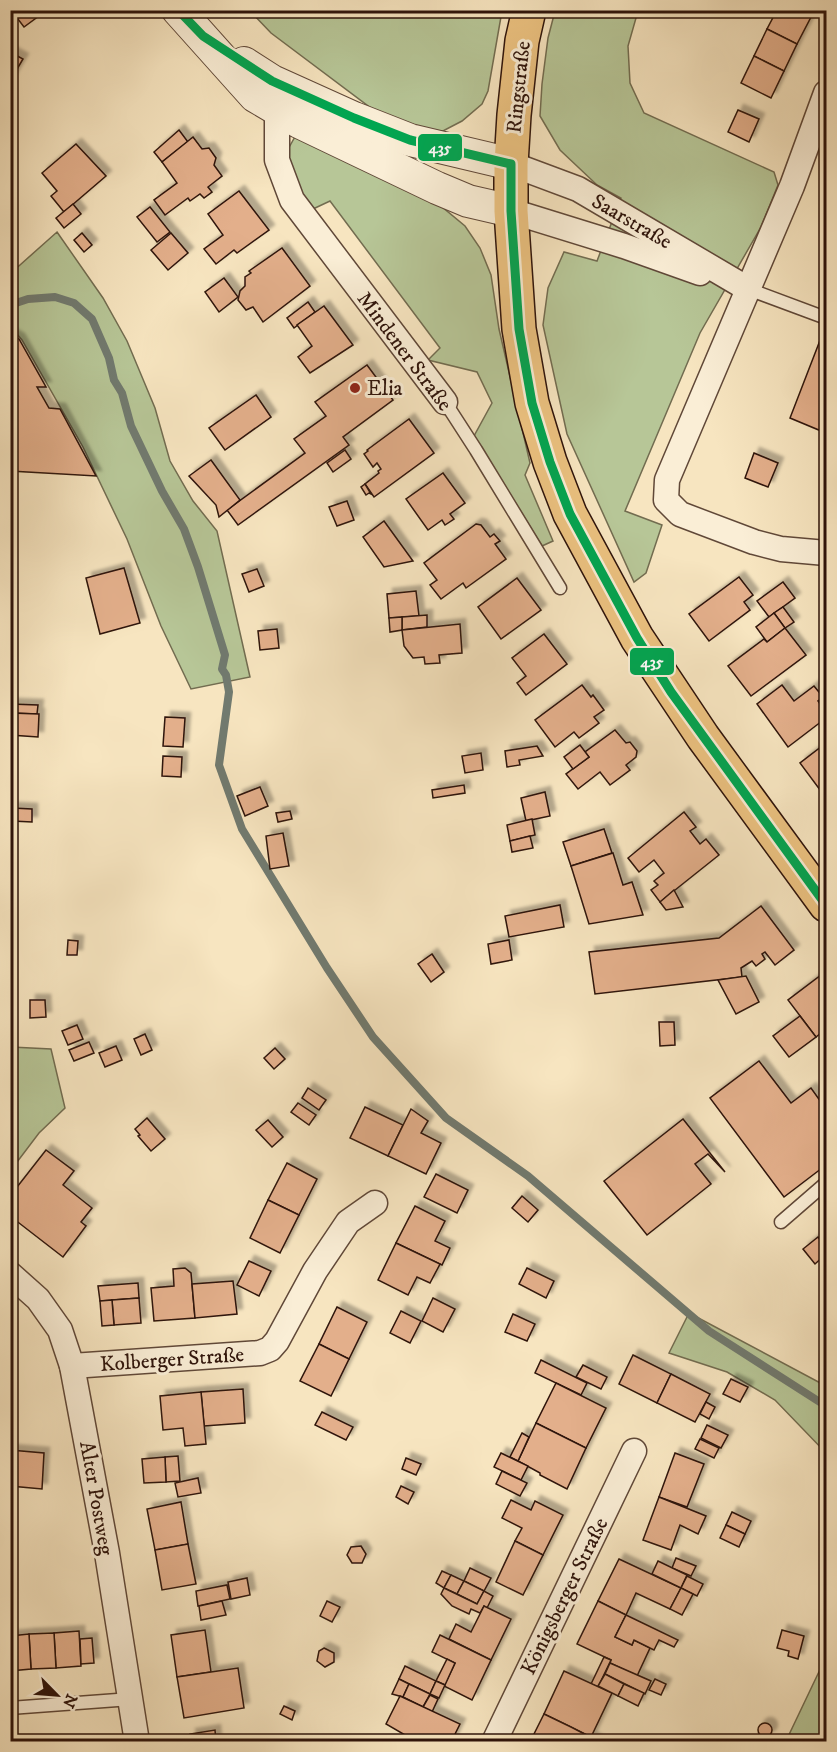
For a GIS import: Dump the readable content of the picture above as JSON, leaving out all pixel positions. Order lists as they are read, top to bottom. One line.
{"streets":{"main road":["Ringstraße"],"street":["Saarstraße","Mindener Straße","Kolberger Straße","Alter Postweg","Königsberger Straße"]},"crossings":[["Ringstraße","Saarstraße"],["Kolberger Straße","Alter Postweg"]],"places":["Elia"],"lines":["transit line 435"],"north":"bottom right"}
